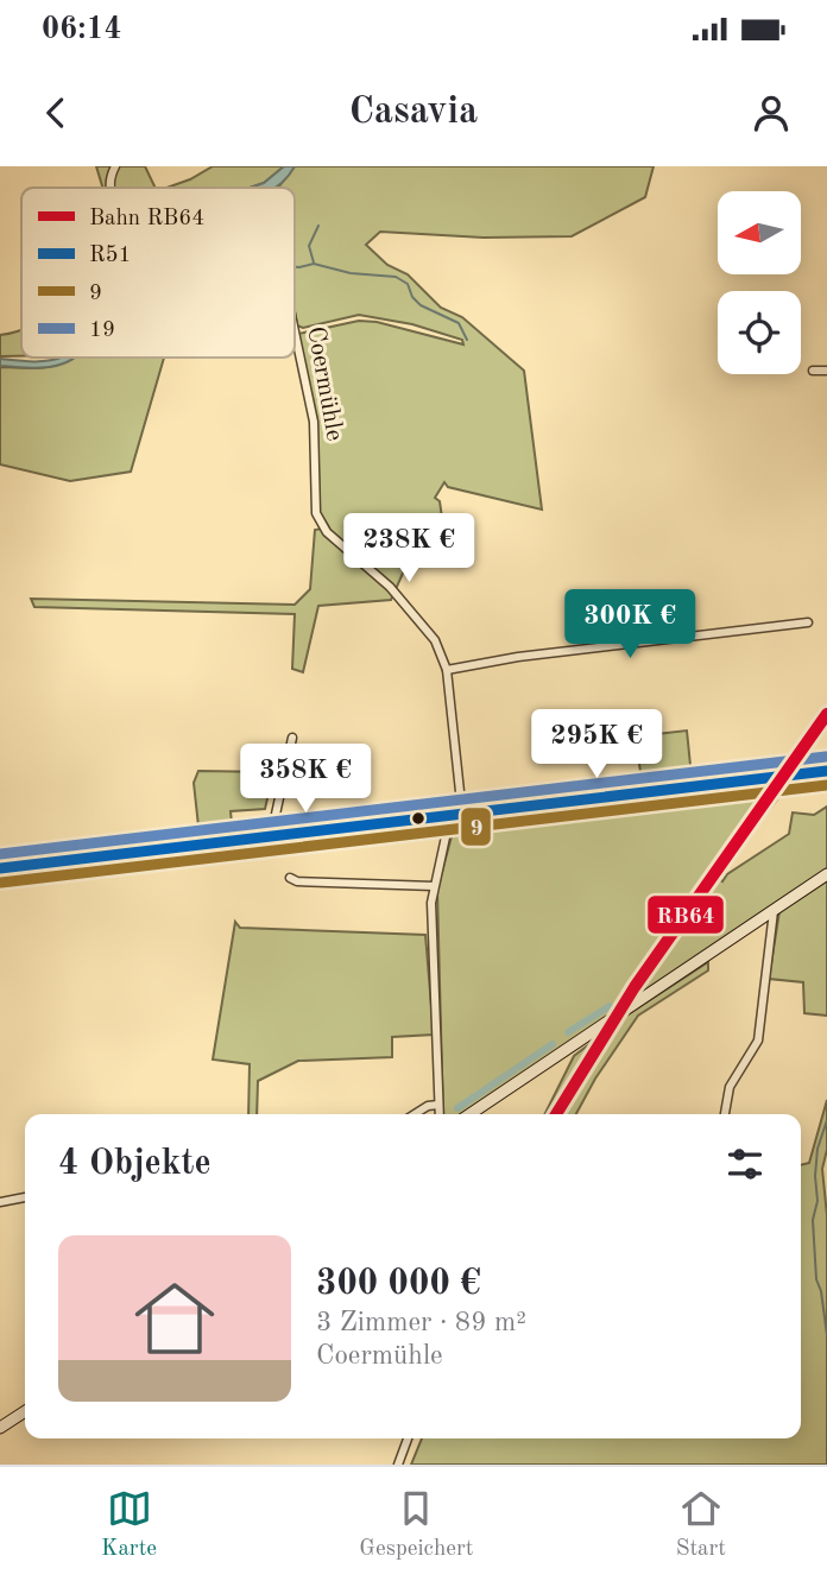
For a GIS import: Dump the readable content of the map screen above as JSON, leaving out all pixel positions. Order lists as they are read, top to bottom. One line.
{"streets":{"street":["Coermühle"]},"lines":["rail line RB64","transit line 19","transit line R51","transit line 9"],"legend":["Bahn RB64","R51","9","19"],"north":"left","page":{"status":"06:14","header":"Casavia","price":["238K €","300K €","295K €","358K €"],"heading":"4 Objekte","list":[{"name":"300 000 €","note":"3 Zimmer · 89 m² · Coermühle"}],"tabs":["Karte","Gespeichert","Start"]}}
